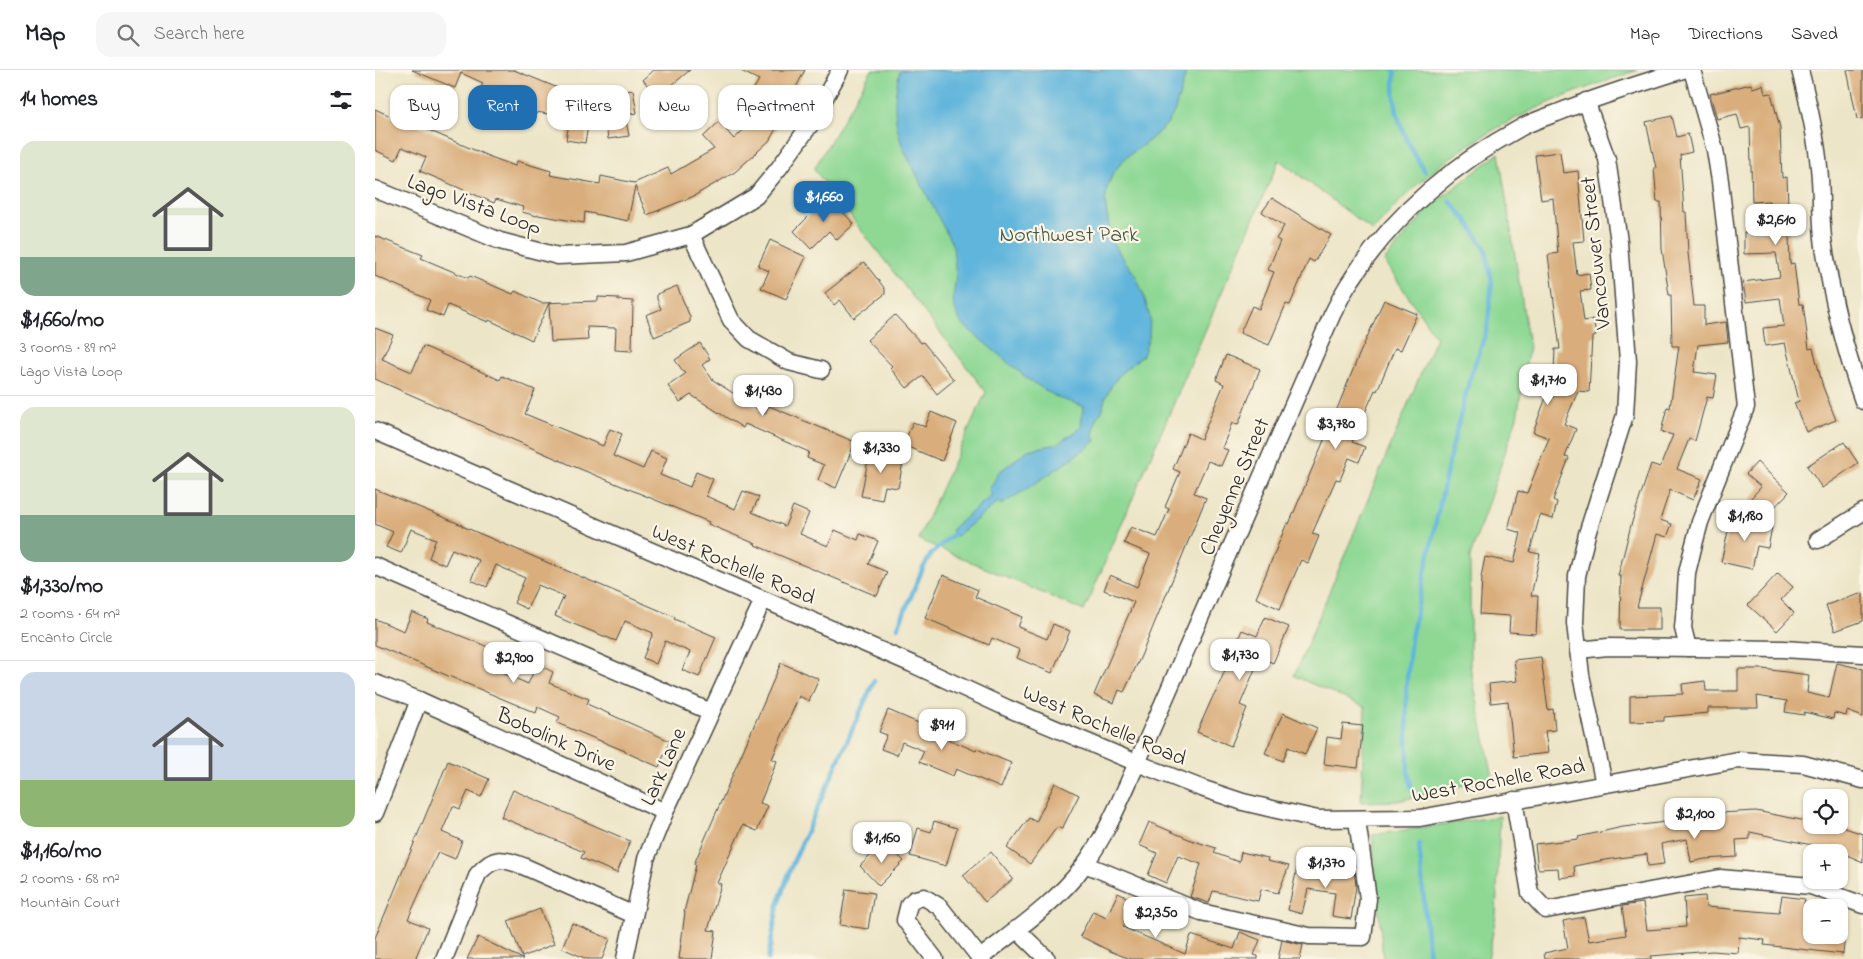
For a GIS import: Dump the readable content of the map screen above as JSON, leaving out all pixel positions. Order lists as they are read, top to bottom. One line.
{"streets":{"street":["Lago Vista Loop","Vancouver Street","Cheyenne Street","West Rochelle Road","Bobolink Drive","Lark Lane"]},"crossings":[["Vancouver Street","Cheyenne Street"],["Vancouver Street","West Rochelle Road"],["Cheyenne Street","West Rochelle Road"],["West Rochelle Road","Lark Lane"],["Bobolink Drive","Lark Lane"]],"parks":["Northwest Park"],"page":{"header":"Map","search":"Search here","nav":["Map","Directions","Saved"],"heading":"14 homes","chip":["Buy","Rent","Filters","New","Apartment"],"list":[{"name":"$1,660/mo","note":"3 rooms · 89 m² · Lago Vista Loop"},{"name":"$1,330/mo","note":"2 rooms · 64 m² · Encanto Circle"},{"name":"$1,160/mo","note":"2 rooms · 68 m² · Mountain Court"}],"price":["$1,660","$2,610","$1,710","$1,430","$3,780","$1,330","$1,180","$1,730","$2,900","$911","$2,100","$1,160","$1,370","$2,350"],"map_buttons":["+","−"]}}
